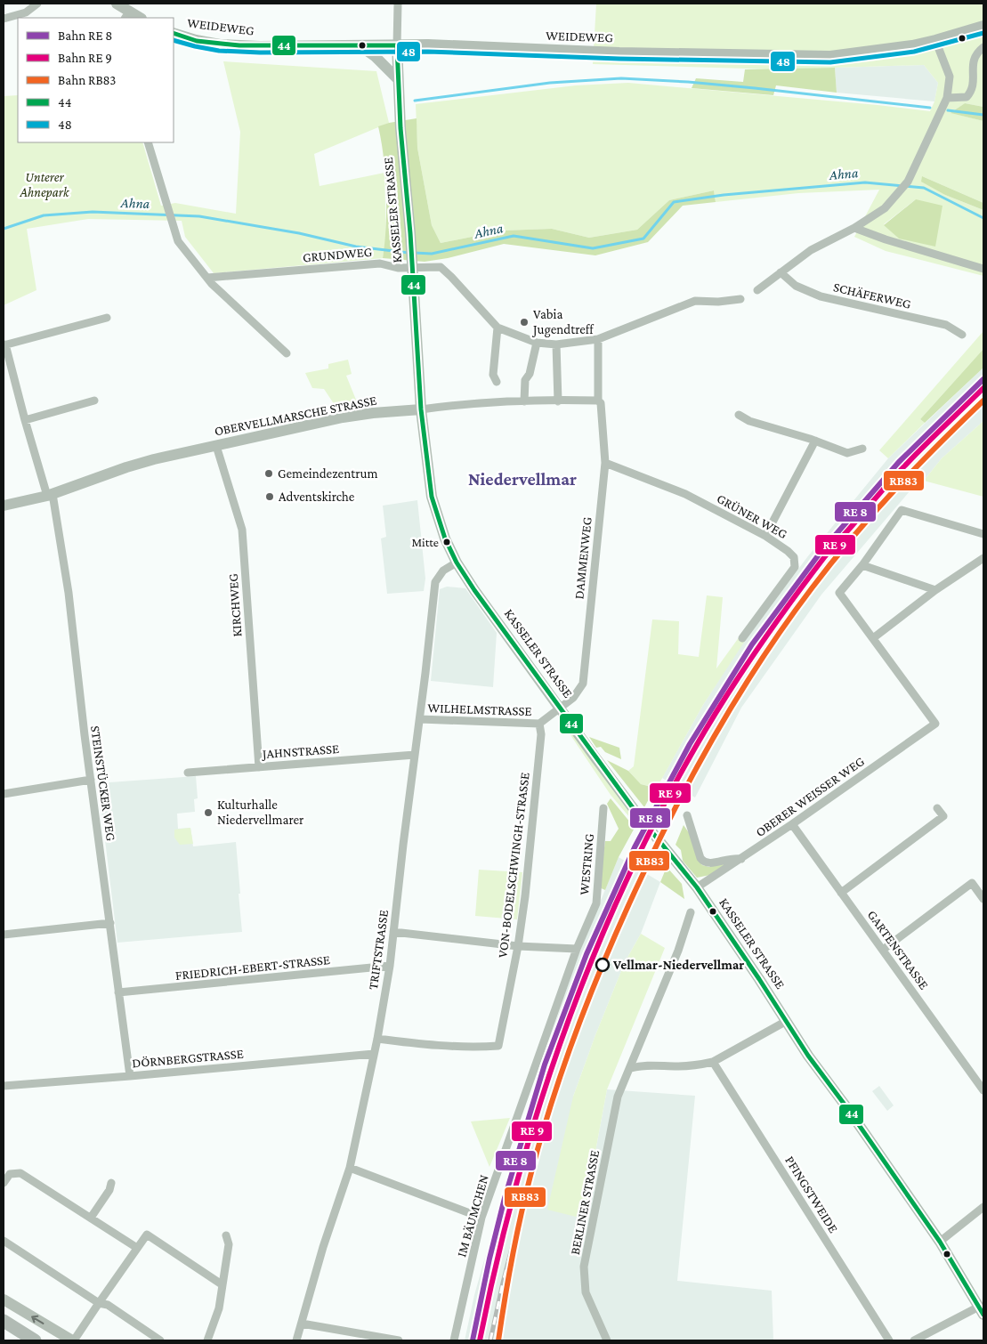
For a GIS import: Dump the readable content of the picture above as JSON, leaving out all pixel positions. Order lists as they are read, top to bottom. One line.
{"streets":{"main road":["WEIDEWEG","KASSELER STRASSE","OBERVELLMARSCHE STRASSE"],"street":["GRUNDWEG","SCHÄFERWEG","GRÜNER WEG","DAMMENWEG","KIRCHWEG","WILHELMSTRASSE","JAHNSTRASSE","STEINSTÜCKER WEG","OBERER WEISSER WEG","WESTRING","VON-BODELSCHWINGH-STRASSE","TRIFTSTRASSE","GARTENSTRASSE","FRIEDRICH-EBERT-STRASSE","DÖRNBERGSTRASSE","PFINGSTWEIDE","BERLINER STRASSE","IM BÄUMCHEN"]},"crossings":[["WEIDEWEG","KASSELER STRASSE"],["KASSELER STRASSE","OBERVELLMARSCHE STRASSE"],["KASSELER STRASSE","DAMMENWEG"],["KASSELER STRASSE","WILHELMSTRASSE"],["KASSELER STRASSE","OBERER WEISSER WEG"],["KASSELER STRASSE","TRIFTSTRASSE"],["OBERVELLMARSCHE STRASSE","DAMMENWEG"],["OBERVELLMARSCHE STRASSE","KIRCHWEG"],["OBERVELLMARSCHE STRASSE","STEINSTÜCKER WEG"],["GRÜNER WEG","DAMMENWEG"],["DAMMENWEG","WILHELMSTRASSE"],["KIRCHWEG","JAHNSTRASSE"],["WILHELMSTRASSE","VON-BODELSCHWINGH-STRASSE"],["WILHELMSTRASSE","TRIFTSTRASSE"],["JAHNSTRASSE","TRIFTSTRASSE"],["STEINSTÜCKER WEG","FRIEDRICH-EBERT-STRASSE"],["STEINSTÜCKER WEG","DÖRNBERGSTRASSE"],["OBERER WEISSER WEG","GARTENSTRASSE"],["WESTRING","IM BÄUMCHEN"],["VON-BODELSCHWINGH-STRASSE","TRIFTSTRASSE"],["TRIFTSTRASSE","FRIEDRICH-EBERT-STRASSE"],["TRIFTSTRASSE","DÖRNBERGSTRASSE"]],"districts":["Niedervellmar"],"water":["Ahna"],"parks":["Unterer Ahnepark"],"places":["Vabia Jugendtreff","Gemeindezentrum","Adventskirche","Mitte","Kulturhalle Niedervellmarer","Vellmar-Niedervellmar"],"lines":["transit line 48","transit line 44","rail line RB83"],"legend":["Bahn RE 8","Bahn RE 9","Bahn RB83","44","48"]}
